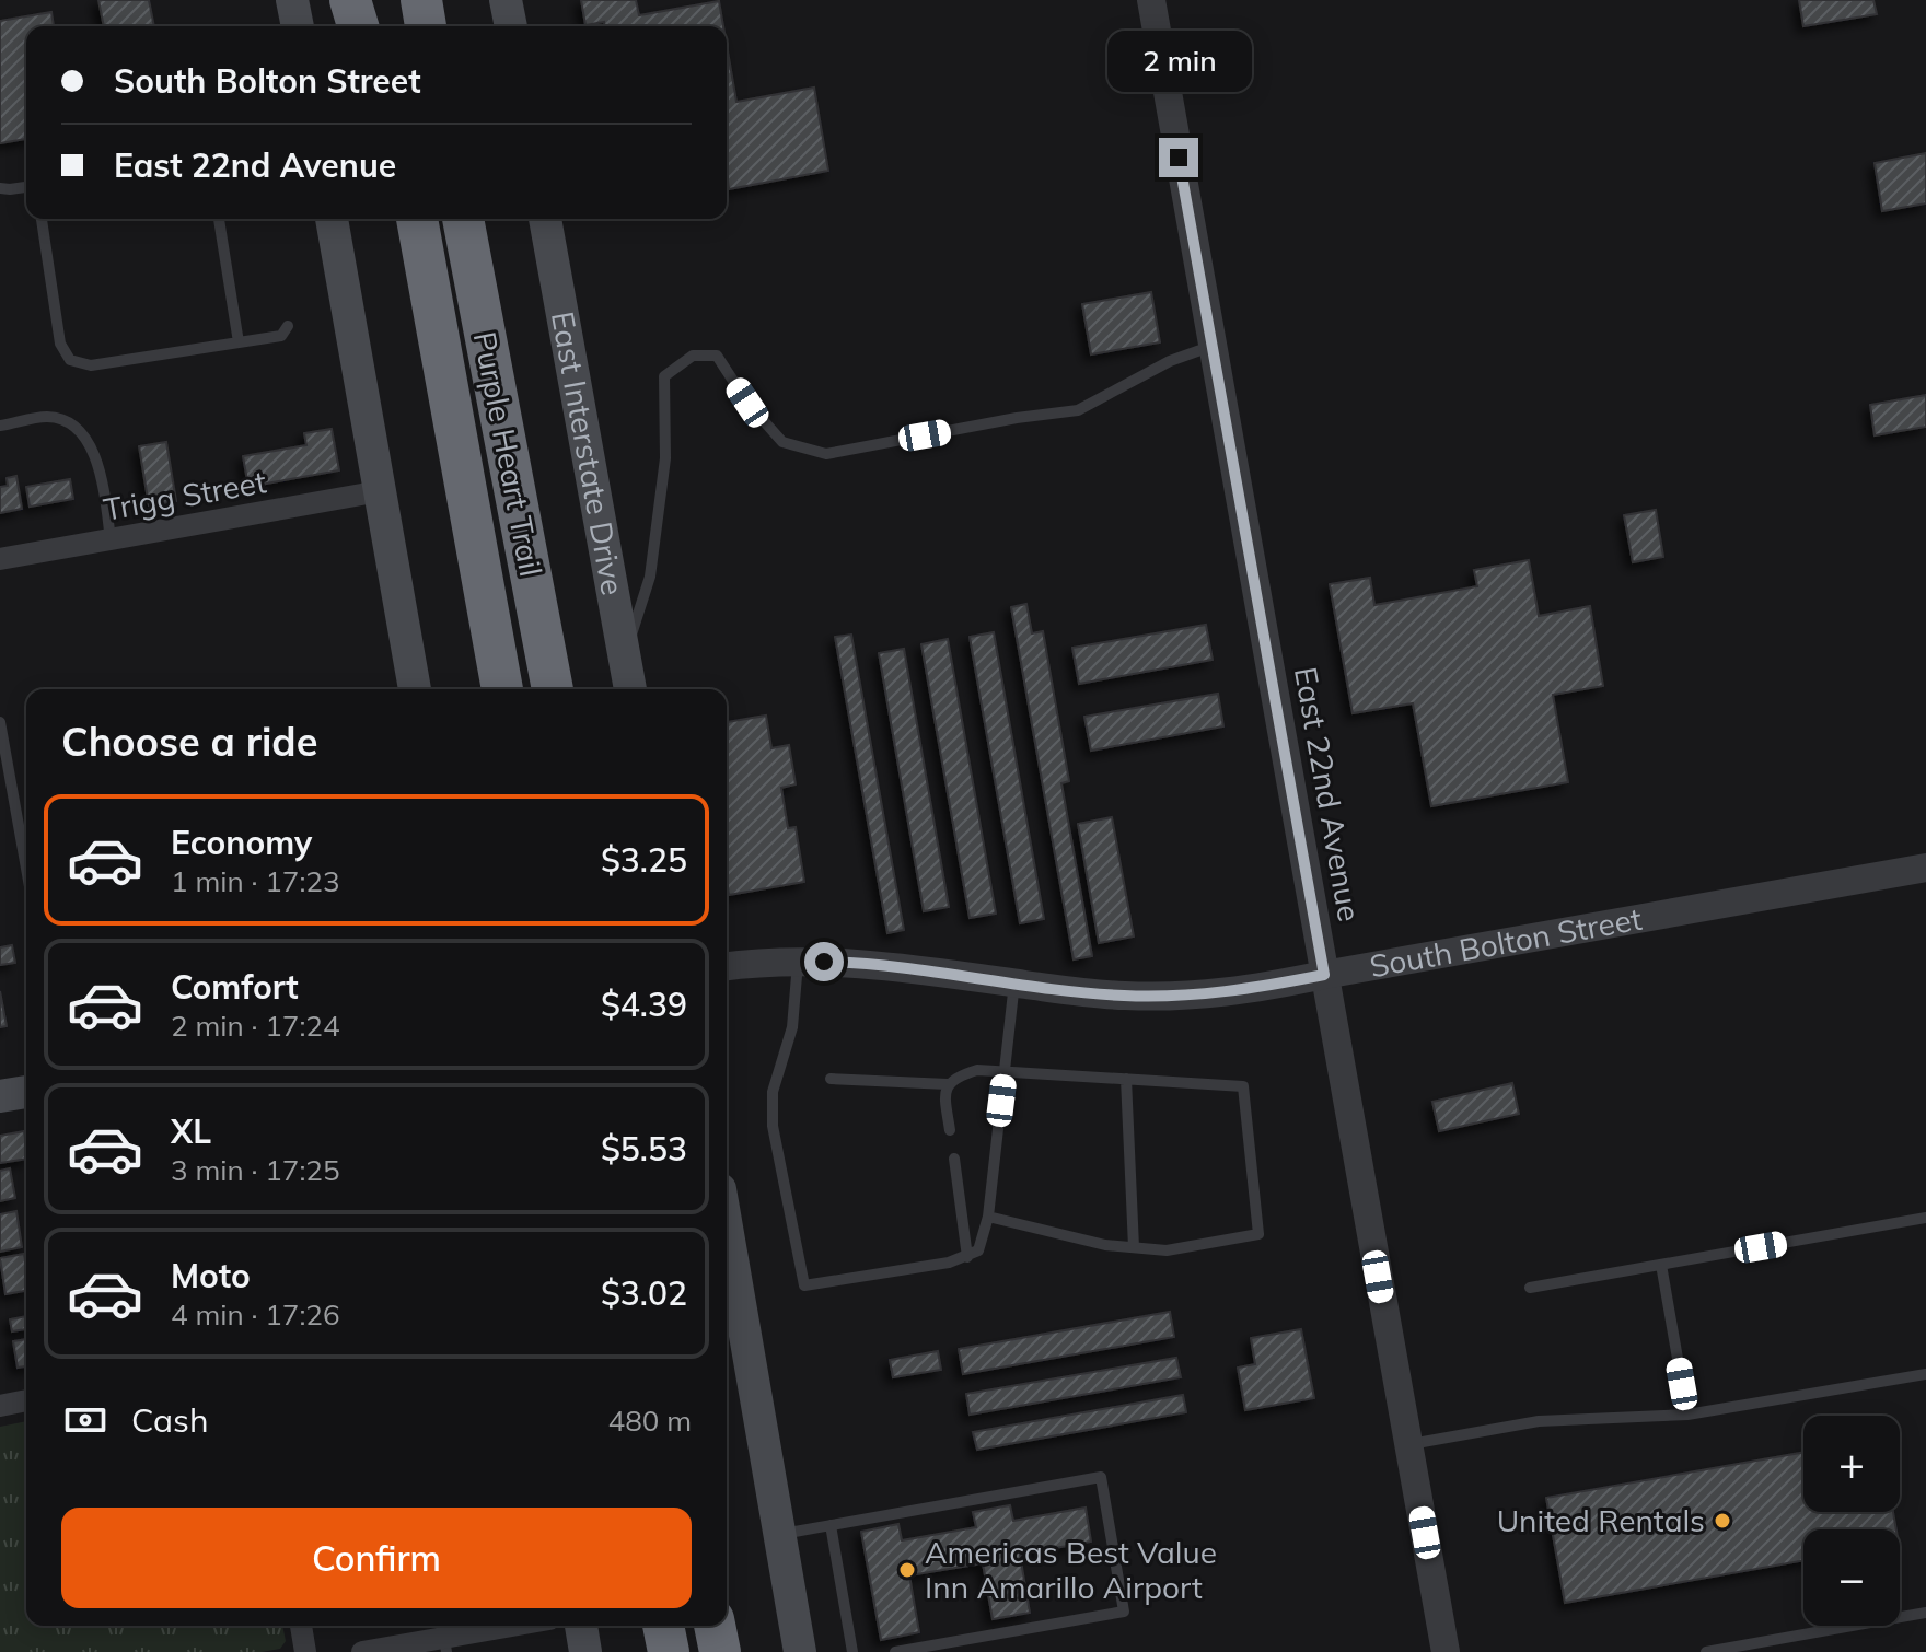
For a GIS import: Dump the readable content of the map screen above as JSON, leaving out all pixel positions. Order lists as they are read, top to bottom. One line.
{"streets":{"highway":["Purple Heart Trail"],"main road":["East Interstate Drive"],"street":["Trigg Street","East 22nd Avenue","South Bolton Street"]},"crossings":[["East 22nd Avenue","South Bolton Street"]],"places":["United Rentals","Americas Best Value Inn Amarillo Airport"],"page":{"banner":["South Bolton Street","East 22nd Avenue"],"bubble":"2 min","heading":"Choose a ride","list":[{"name":"Economy","note":"1 min · 17:23","value":"$3.25"},{"name":"Comfort","note":"2 min · 17:24","value":"$4.39"},{"name":"XL","note":"3 min · 17:25","value":"$5.53"},{"name":"Moto","note":"4 min · 17:26","value":"$3.02"}],"pay":["Cash","480 m"],"map_buttons":["+","−"],"buttons":"Confirm"}}
